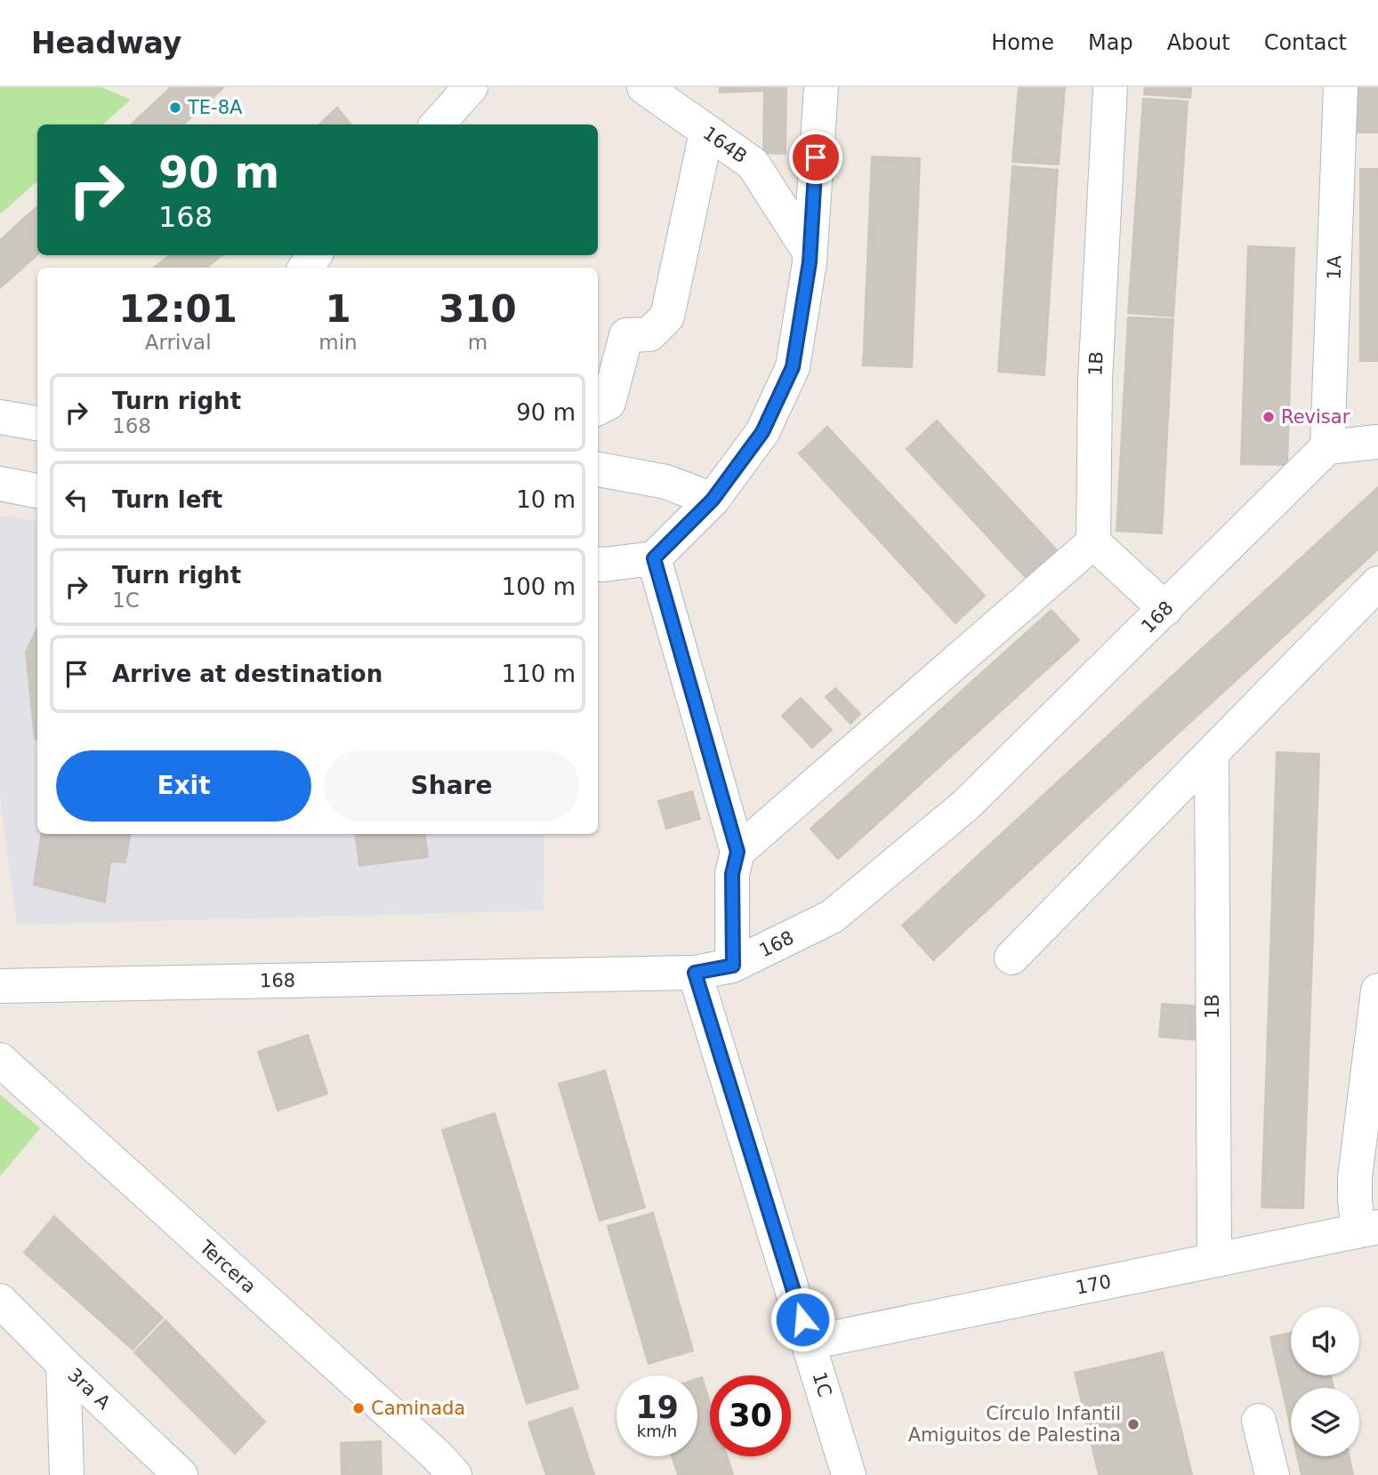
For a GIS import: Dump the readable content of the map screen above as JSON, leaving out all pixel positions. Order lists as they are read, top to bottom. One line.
{"streets":{"street":["164B","1A","1B","168","Tercera","170","1C","3ra A"]},"crossings":[["1A","168"],["1B","170"],["168","1C"],["170","1C"]],"places":["TE-8A","Revisar","Caminada","Círculo Infantil Amiguitos de Palestina"],"page":{"header":"Headway","nav":["Home","Map","About","Contact"],"turn":["90 m","168"],"eta":["12:01","Arrival","1","min","310","m"],"list":[{"name":"Turn right","note":"168","value":"90 m"},{"name":"Turn left","value":"10 m"},{"name":"Turn right","note":"1C","value":"100 m"},{"name":"Arrive at destination","value":"110 m"}],"buttons":["Exit","Share"],"speed":"19 km/h","limit":"30"}}
